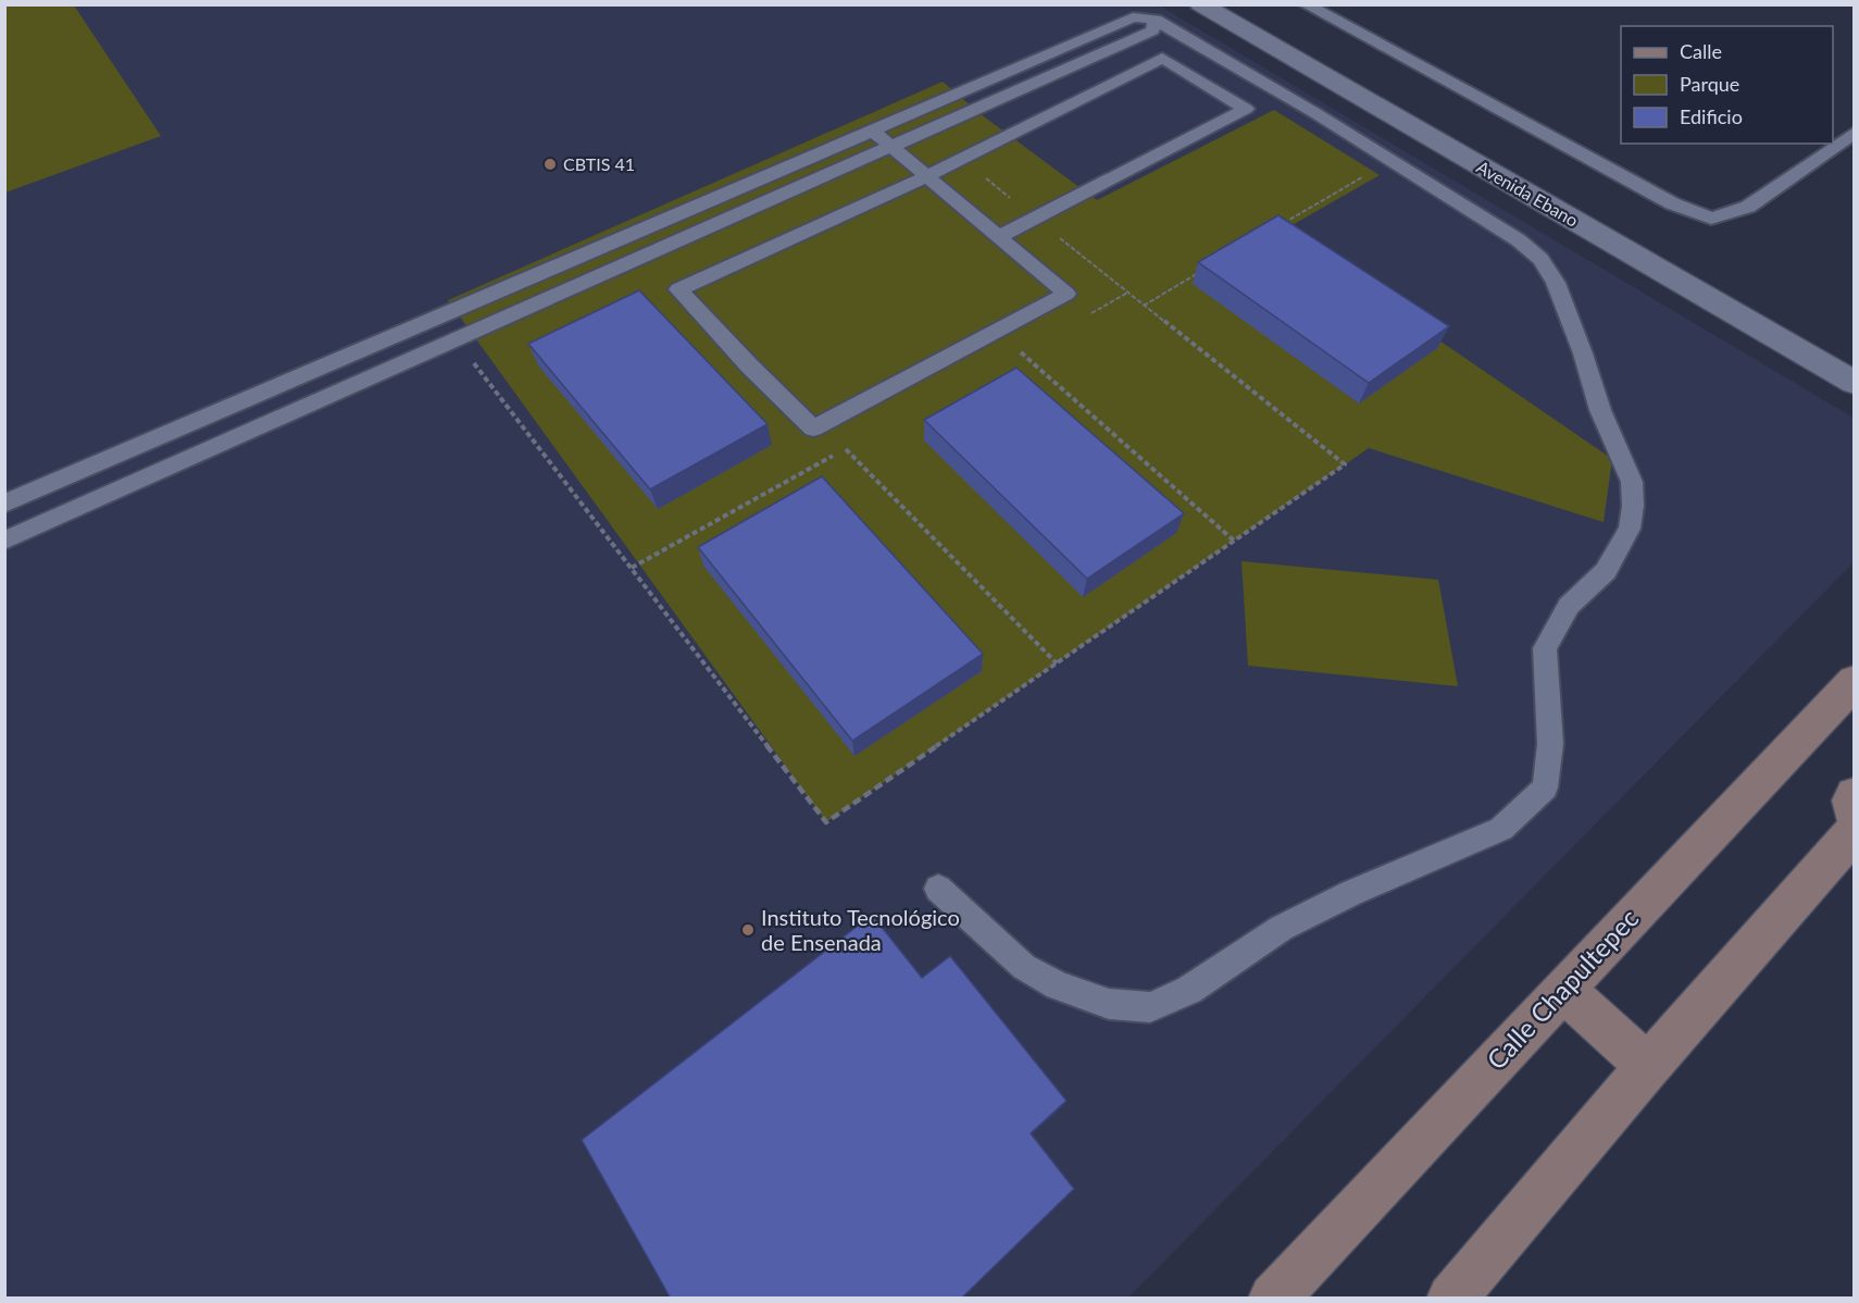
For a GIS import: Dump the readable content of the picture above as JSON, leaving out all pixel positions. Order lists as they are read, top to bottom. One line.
{"streets":{"main road":["Calle Chapultepec"],"street":["Avenida Ebano"]},"places":["CBTIS 41","Instituto Tecnológico de Ensenada"],"legend":["Calle","Parque","Edificio"]}
